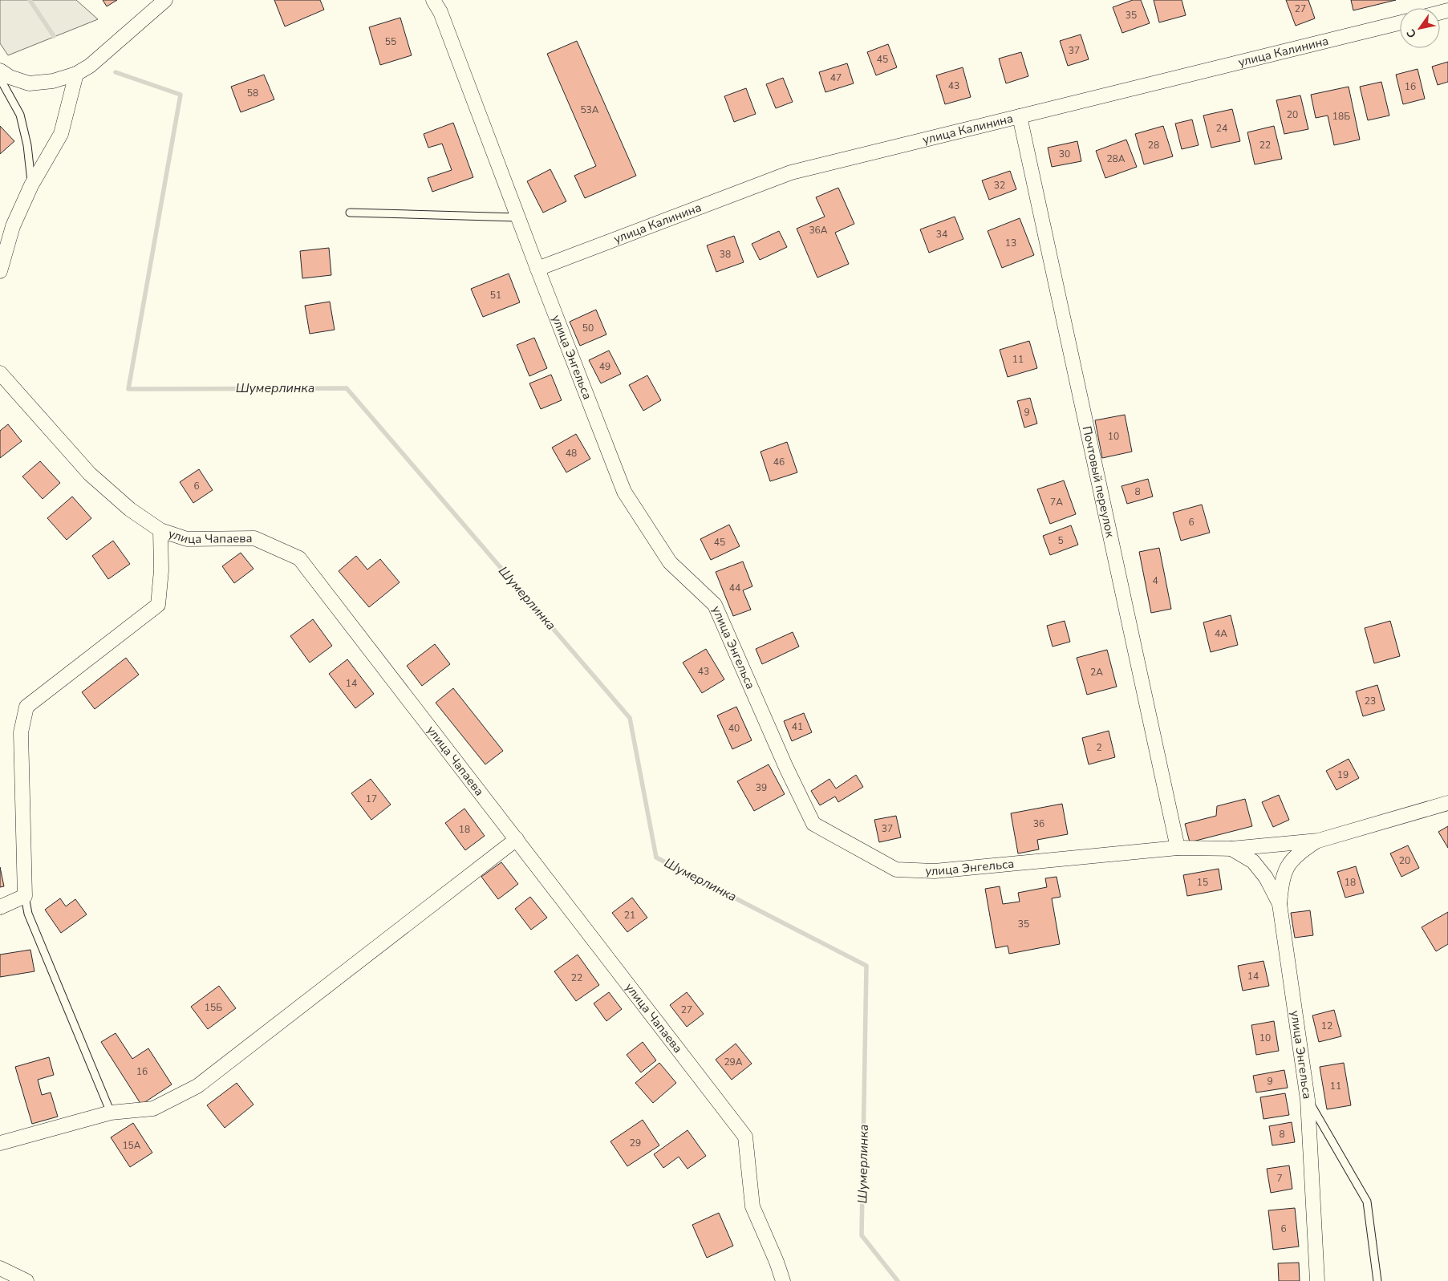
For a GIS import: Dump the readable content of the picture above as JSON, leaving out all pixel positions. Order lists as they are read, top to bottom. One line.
{"streets":{"street":["улица Калинина","улица Энгельса","Почтовый переулок","улица Чапаева"]},"crossings":[["улица Калинина","улица Энгельса"],["улица Калинина","Почтовый переулок"],["улица Энгельса","Почтовый переулок"]],"water":["Шумерлинка"],"house_numbers":["27","35","55","37","45","47","43","16","58","53А","20","18Б","24","28","22","30","28А","32","36А","34","13","38","51","50","11","49","9","10","48","46","6","8","7А","6","5","45","4","44","4А","43","2А","14","23","41","40","2","19","39","17","36","37","18","20","15","18","21","35","14","22","15Б","27","12","10","29А","16","9","11","8","29","15А","7","6"],"north":"bottom left"}
